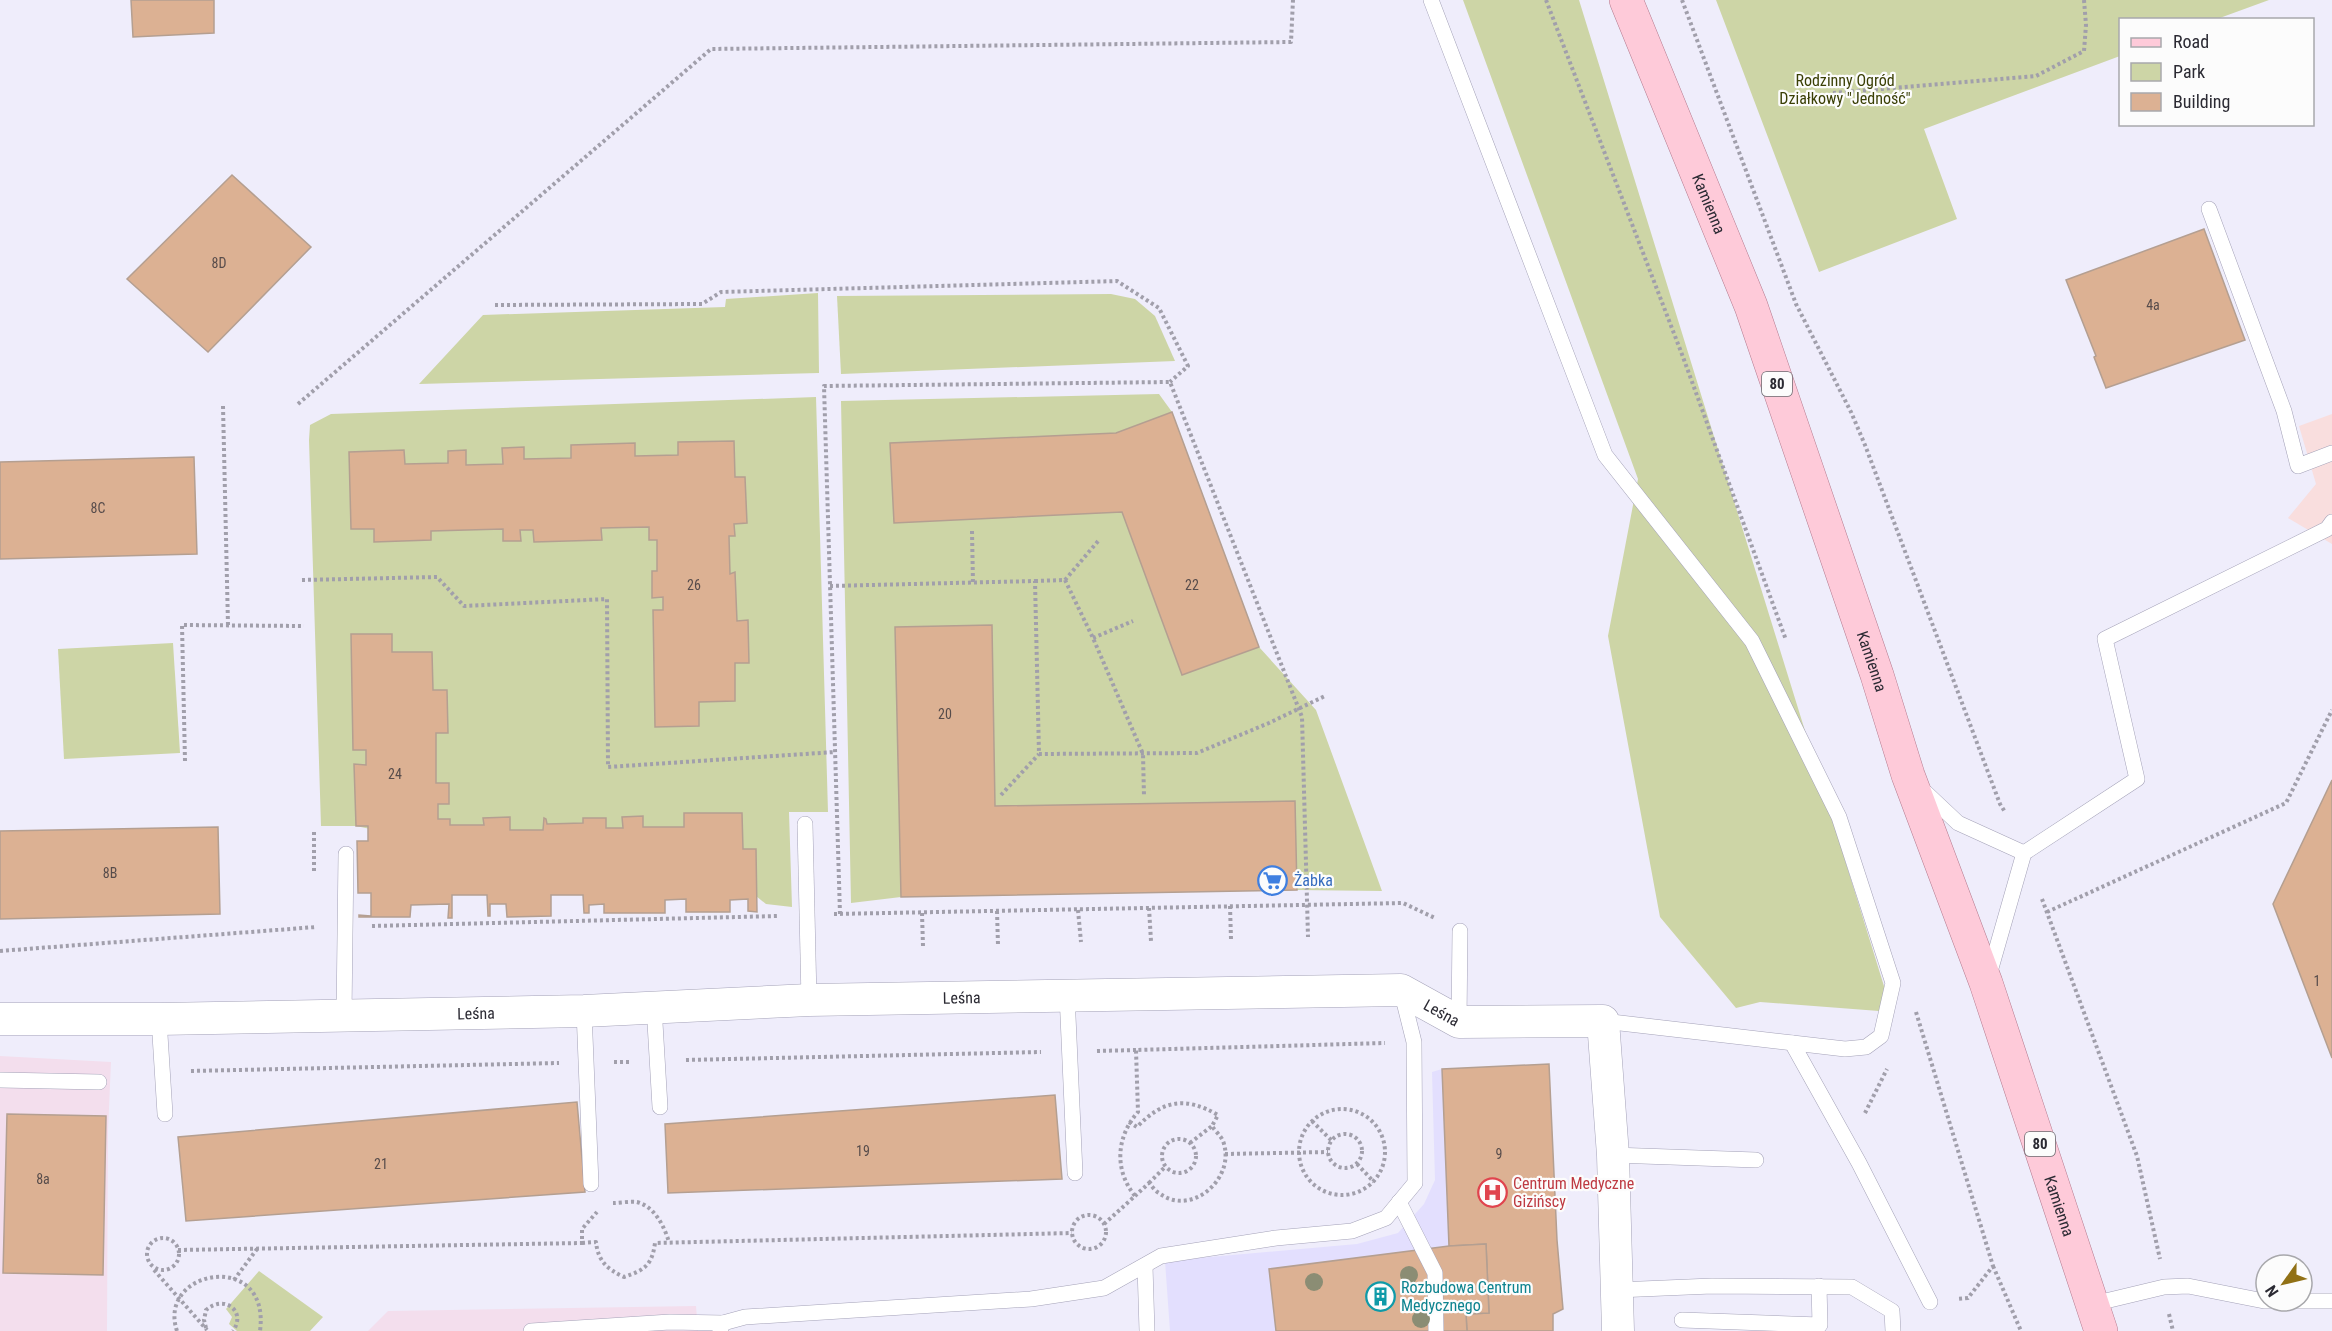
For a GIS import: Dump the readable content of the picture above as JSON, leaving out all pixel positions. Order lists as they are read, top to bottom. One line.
{"streets":{"main road":["Kamienna","80"],"street":["Leśna"]},"parks":["Rodzinny Ogród Działkowy \"Jedność\""],"places":{"supermarket":["Żabka"],"hospital":["Centrum Medyczne Gizińscy"],"building":["Rozbudowa Centrum Medycznego"]},"house_numbers":["8D","4a","8C","26","22","20","24","8B","1","19","9","21","8a"],"legend":["Road","Park","Building"],"north":"bottom left"}
